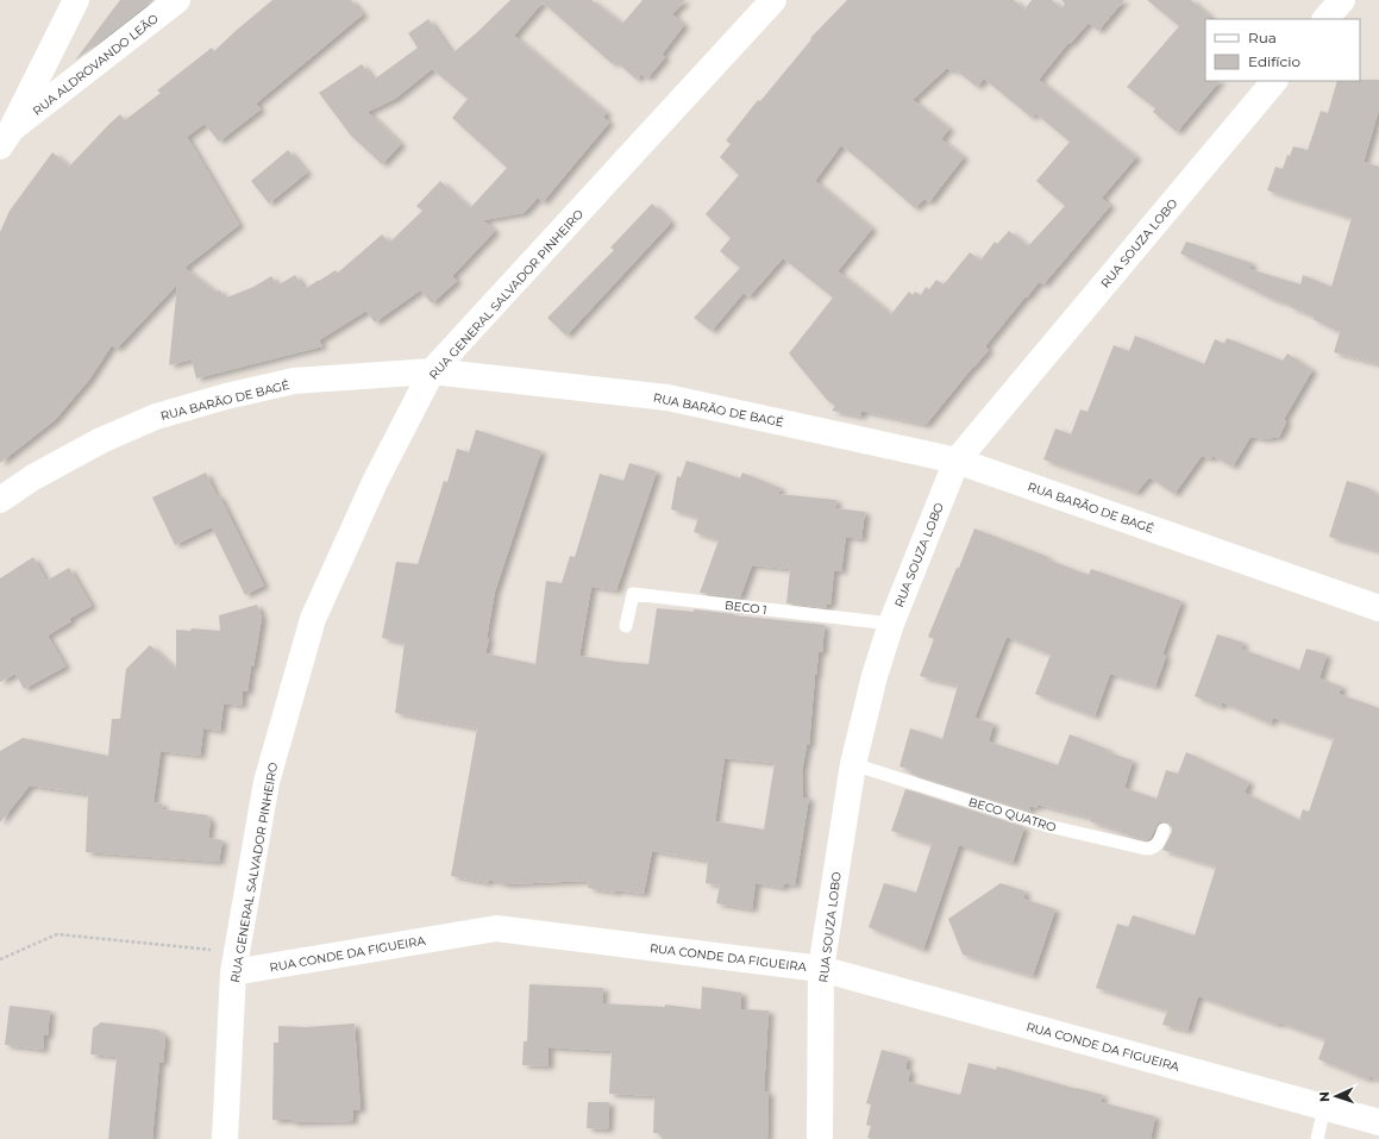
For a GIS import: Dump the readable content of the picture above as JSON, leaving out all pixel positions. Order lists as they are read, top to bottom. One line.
{"streets":{"street":["RUA ALDROVANDO LEÃO","RUA SOUZA LOBO","RUA GENERAL SALVADOR PINHEIRO","RUA BARÃO DE BAGÉ","RUA CONDE DA FIGUEIRA"],"lane":["BECO 1","BECO QUATRO"]},"crossings":[["RUA SOUZA LOBO","RUA BARÃO DE BAGÉ"],["RUA SOUZA LOBO","BECO 1"],["RUA SOUZA LOBO","BECO QUATRO"],["RUA SOUZA LOBO","RUA CONDE DA FIGUEIRA"],["RUA GENERAL SALVADOR PINHEIRO","RUA BARÃO DE BAGÉ"],["RUA GENERAL SALVADOR PINHEIRO","RUA CONDE DA FIGUEIRA"]],"legend":["Rua","Edifício"],"north":"left"}
